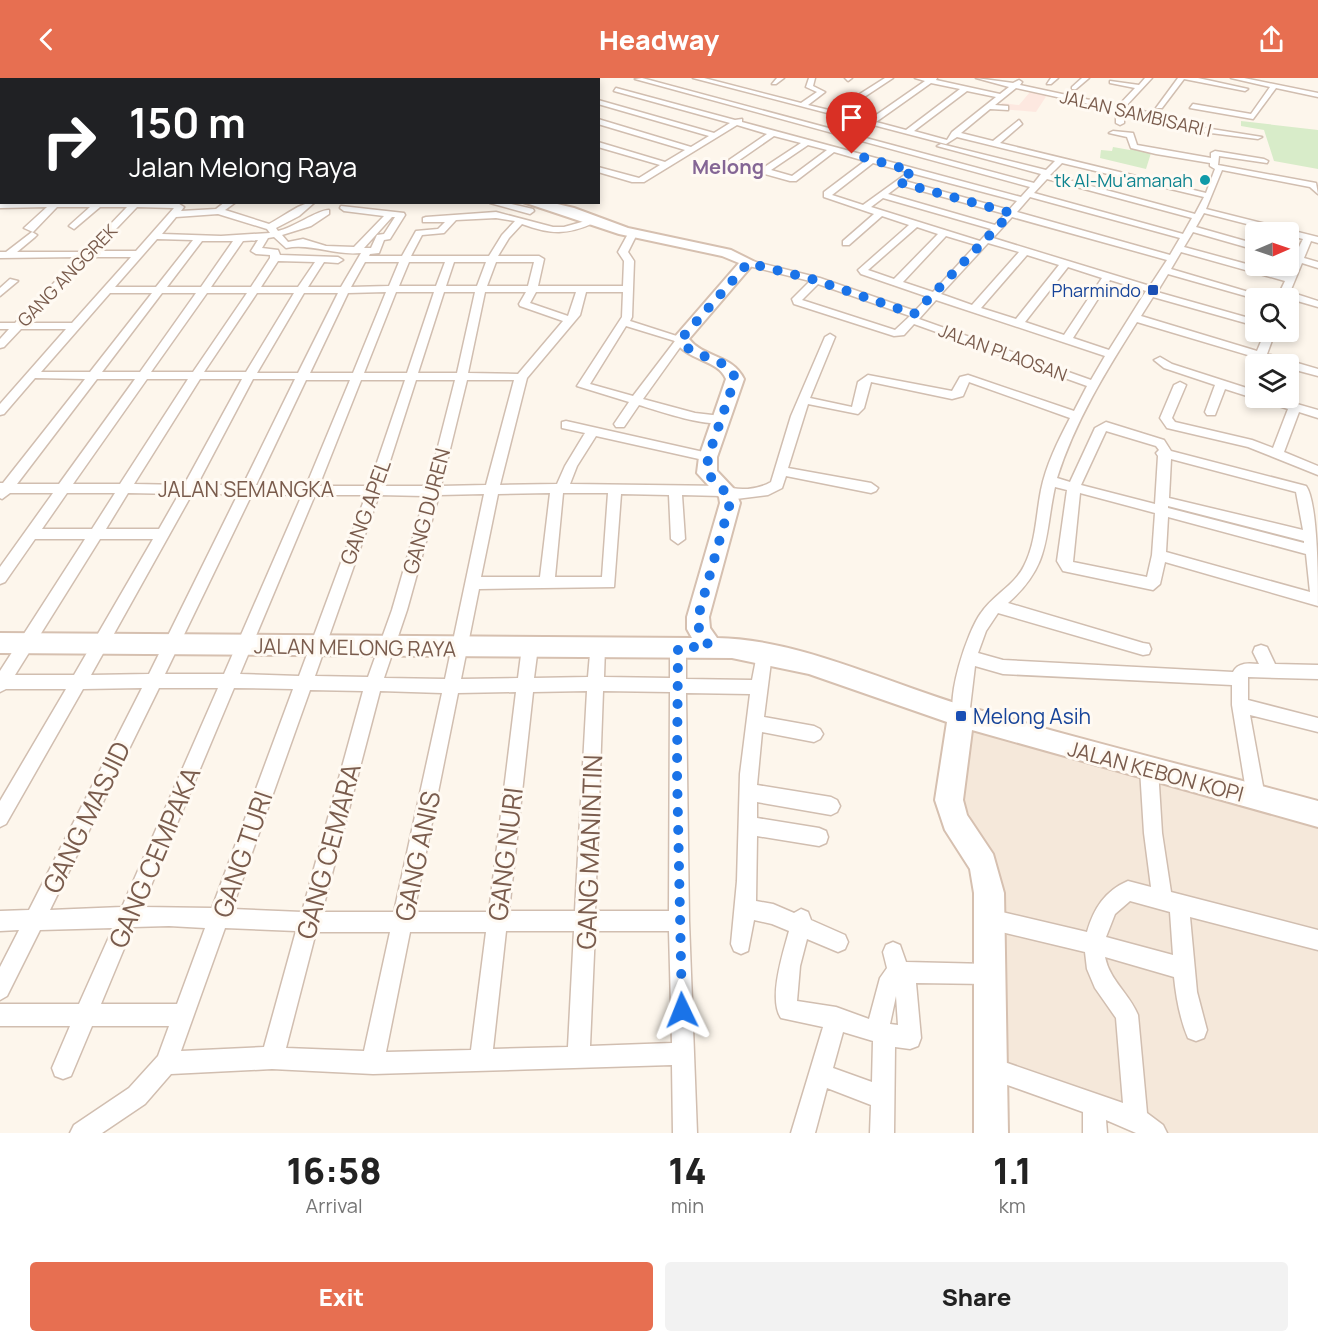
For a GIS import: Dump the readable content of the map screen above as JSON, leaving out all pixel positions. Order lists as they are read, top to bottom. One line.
{"streets":{"main road":["JALAN MELONG RAYA","JALAN KEBON KOPI"],"street":["JALAN SAMBISARI I","GANG ANGGREK","JALAN PLAOSAN","JALAN SEMANGKA","GANG DUREN","GANG APEL","GANG MASJID","GANG CEMARA","GANG MANINTIN","GANG TURI","GANG NURI","GANG ANIS","GANG CEMPAKA"]},"crossings":[["JALAN SEMANGKA","GANG DUREN"],["JALAN SEMANGKA","GANG APEL"],["JALAN SEMANGKA","GANG MASJID"],["JALAN SEMANGKA","GANG ANIS"],["JALAN SEMANGKA","GANG CEMPAKA"],["GANG DUREN","JALAN MELONG RAYA"],["GANG DUREN","GANG CEMARA"],["GANG APEL","JALAN MELONG RAYA"],["GANG APEL","GANG TURI"],["JALAN MELONG RAYA","JALAN KEBON KOPI"],["JALAN MELONG RAYA","GANG MASJID"],["JALAN MELONG RAYA","GANG CEMARA"],["JALAN MELONG RAYA","GANG MANINTIN"],["JALAN MELONG RAYA","GANG TURI"],["JALAN MELONG RAYA","GANG NURI"],["JALAN MELONG RAYA","GANG ANIS"],["JALAN MELONG RAYA","GANG CEMPAKA"]],"districts":["Melong"],"places":{"other":["tk Al-Mu'amanah"],"transit":["Pharmindo","Melong Asih"]},"north":"right","page":{"header":"Headway","turn":["150 m","Jalan Melong Raya"],"eta":["16:58","Arrival","14","min","1.1","km"],"buttons":["Exit","Share"]}}
